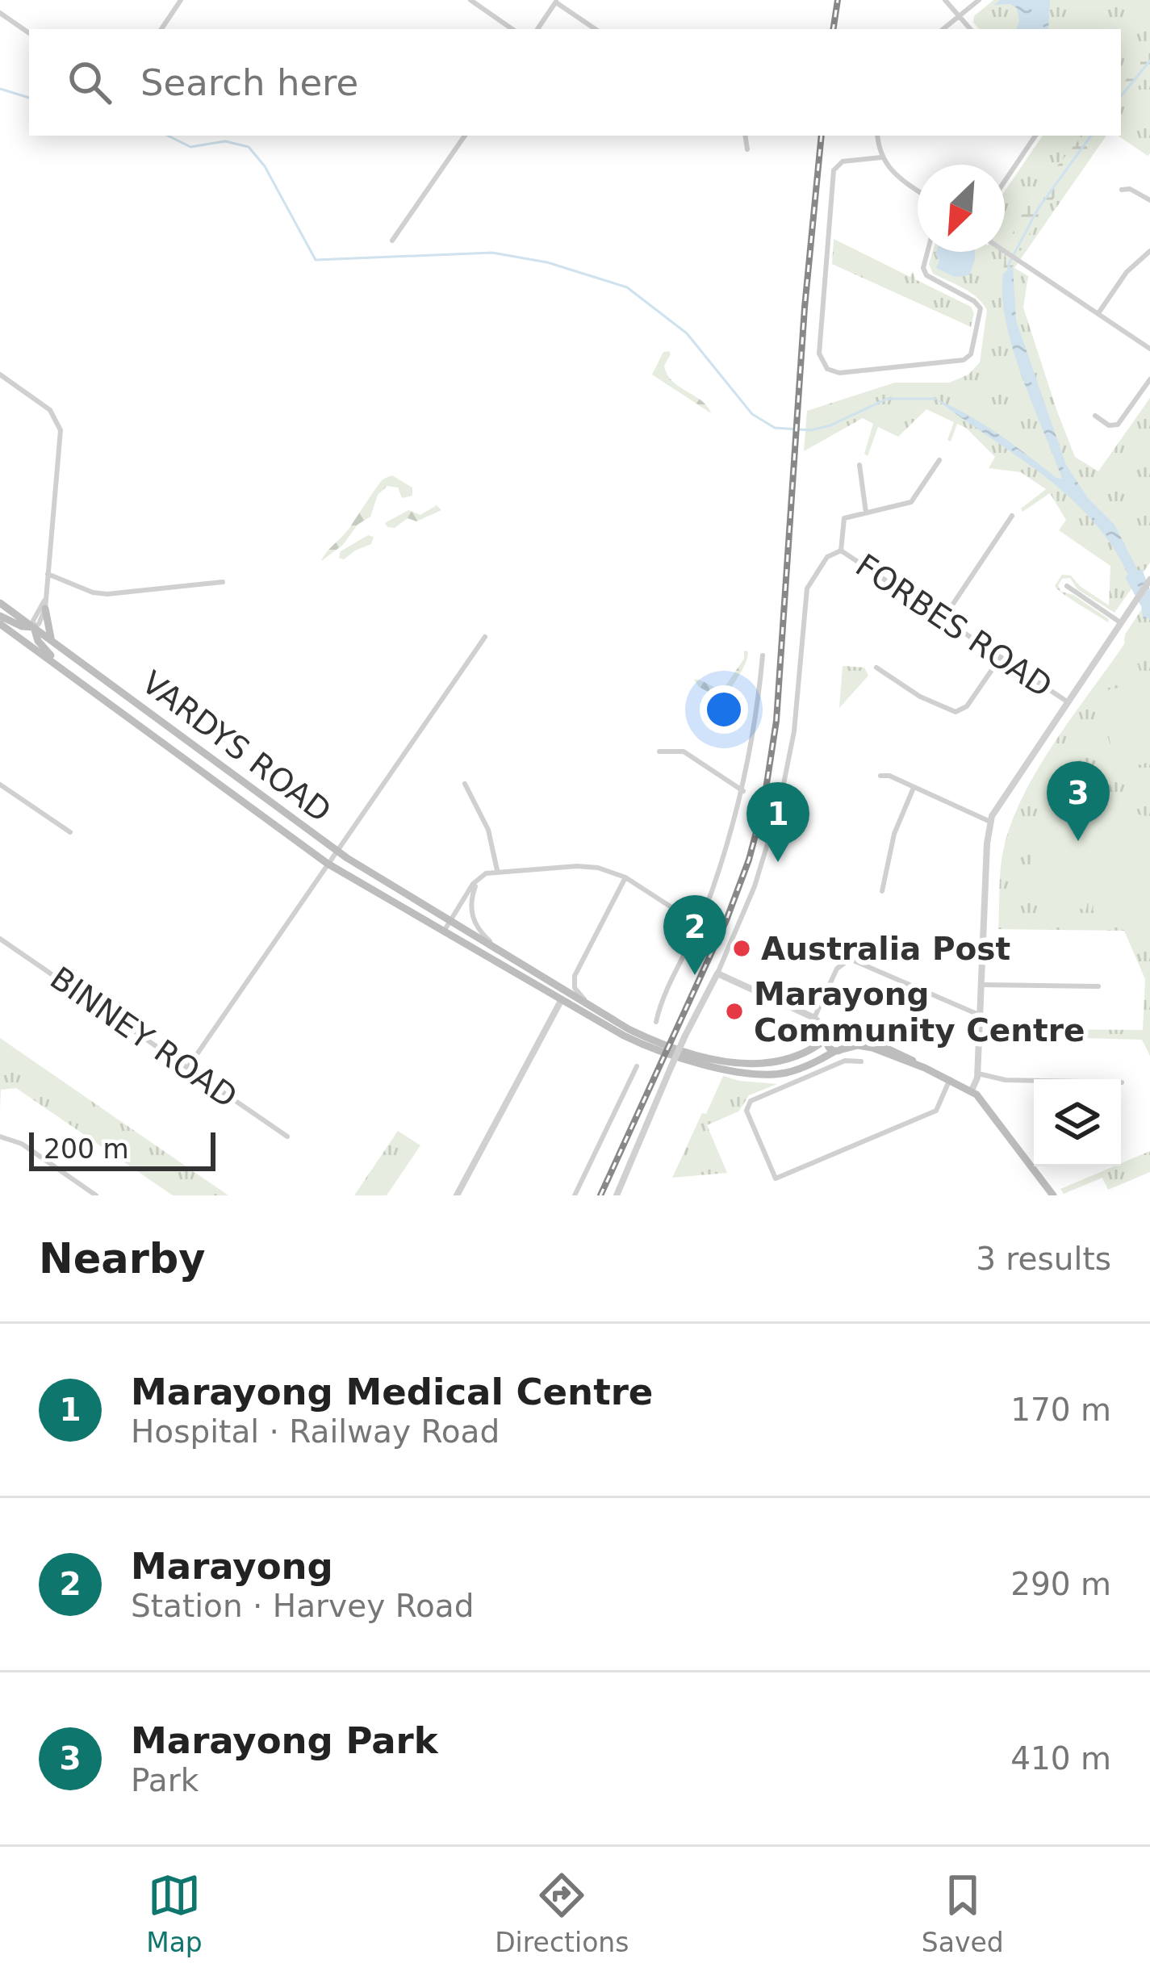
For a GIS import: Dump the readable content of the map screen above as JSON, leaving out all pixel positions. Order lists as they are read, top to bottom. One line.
{"streets":{"main road":["VARDYS ROAD"],"street":["FORBES ROAD","BINNEY ROAD"]},"places":["Australia Post","Marayong Community Centre"],"scale_bar":"200 m","north":"bottom left","page":{"search":"Search here","pins":["3","1","2"],"scale":"200 m","heading":["Nearby","3 results"],"list":[{"mark":"1","name":"Marayong Medical Centre","note":"Hospital · Railway Road","value":"170 m"},{"mark":"2","name":"Marayong","note":"Station · Harvey Road","value":"290 m"},{"mark":"3","name":"Marayong Park","note":"Park","value":"410 m"}],"nav":["Map","Directions","Saved"]}}
